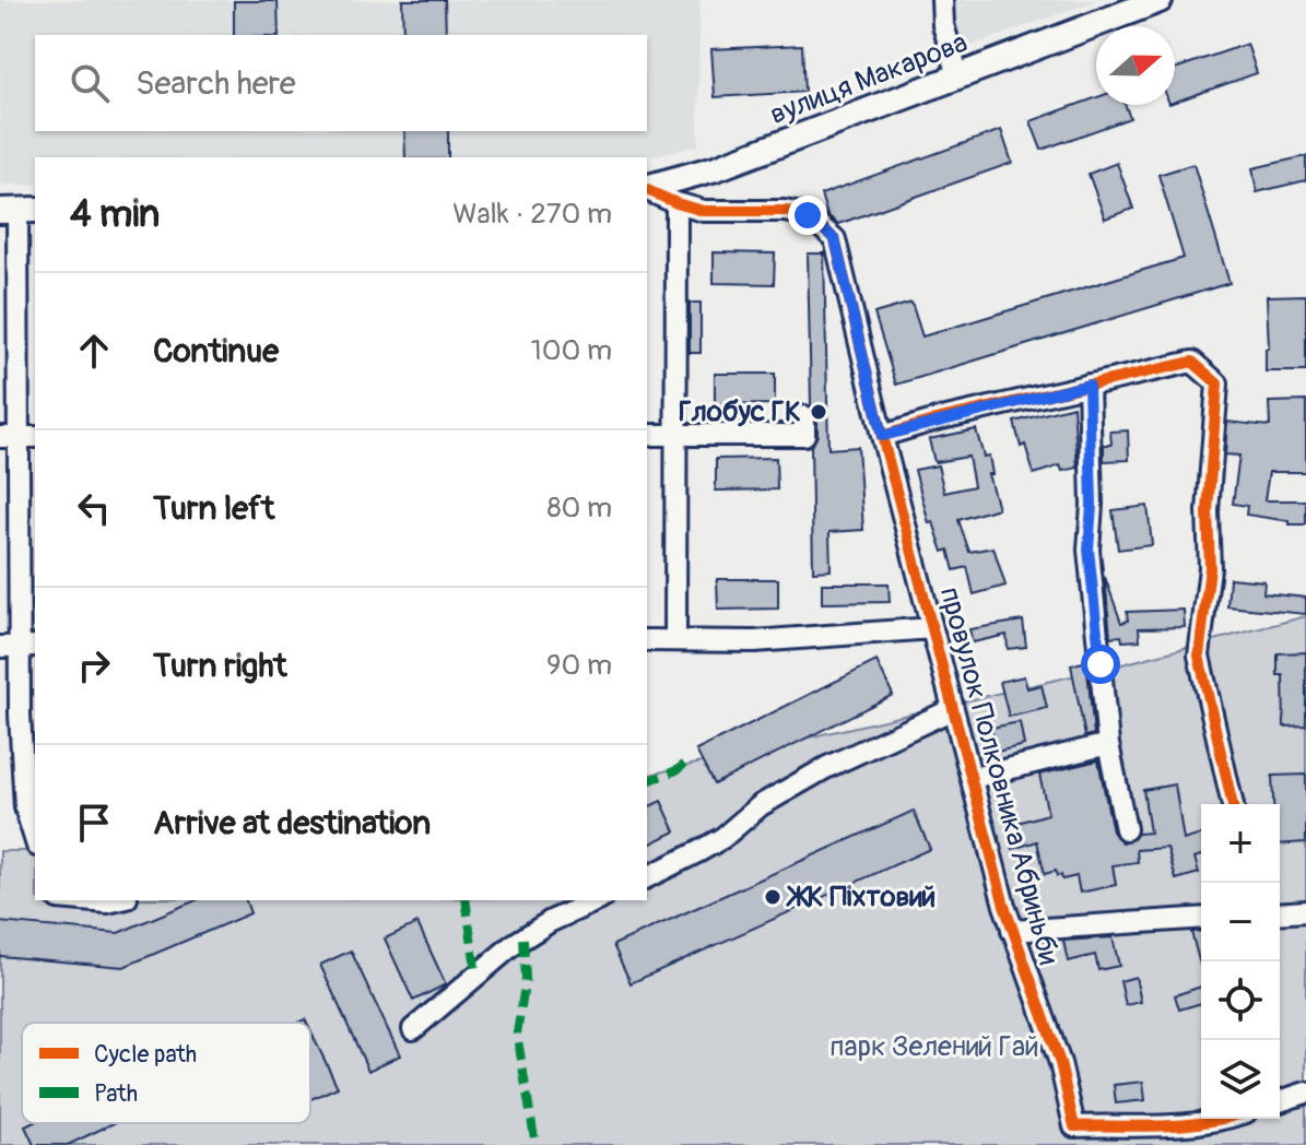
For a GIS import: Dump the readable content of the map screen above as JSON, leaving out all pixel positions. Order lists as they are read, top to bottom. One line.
{"streets":{"street":["вулиця Макарова","провулок Полковника Абриньби"]},"parks":["парк Зелений Гай"],"places":["Глобус ГК","ЖК Піхтовий"],"legend":["Cycle path","Path"],"north":"right","page":{"search":"Search here","heading":["4 min","Walk · 270 m"],"list":[["Continue","100 m"],["Turn left","80 m"],["Turn right","90 m"],"Arrive at destination"],"map_buttons":["+","−"]}}
